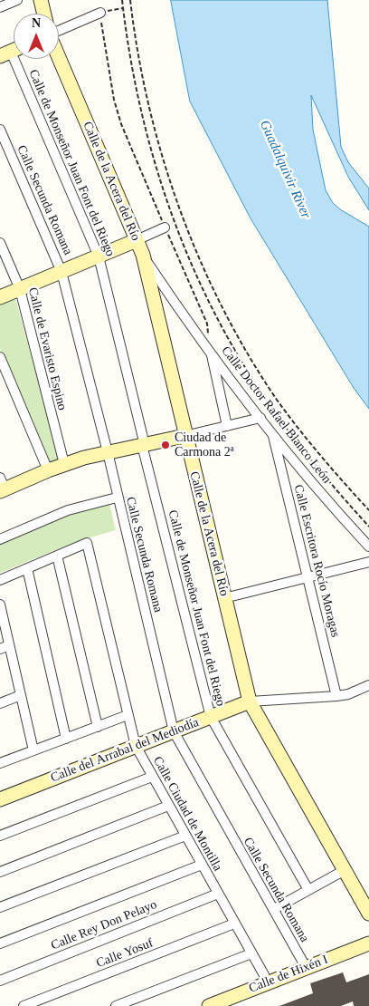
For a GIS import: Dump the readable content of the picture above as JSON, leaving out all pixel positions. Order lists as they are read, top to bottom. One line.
{"streets":{"street":["Calle de Monseñor Juan Font del Riego","Calle de la Acera del Río","Calle Secunda Romana","Calle de Evaristo Espino","Calle Doctor Rafael Blanco León","Calle Escritora Rocío Moragas","Calle del Arrabal del Mediodía","Calle Ciudad de Montilla","Calle Rey Don Pelayo","Calle Yosuf","Calle de Hixén I"]},"crossings":[["Calle de Monseñor Juan Font del Riego","Calle del Arrabal del Mediodía"],["Calle de la Acera del Río","Calle Doctor Rafael Blanco León"],["Calle de la Acera del Río","Calle del Arrabal del Mediodía"],["Calle Secunda Romana","Calle del Arrabal del Mediodía"],["Calle Secunda Romana","Calle de Hixén I"],["Calle Doctor Rafael Blanco León","Calle Escritora Rocío Moragas"],["Calle del Arrabal del Mediodía","Calle Ciudad de Montilla"],["Calle Ciudad de Montilla","Calle Rey Don Pelayo"],["Calle Ciudad de Montilla","Calle Yosuf"],["Calle Ciudad de Montilla","Calle de Hixén I"]],"water":["Guadalquivir River"],"places":["Ciudad de Carmona 2ª"],"north":"top"}
